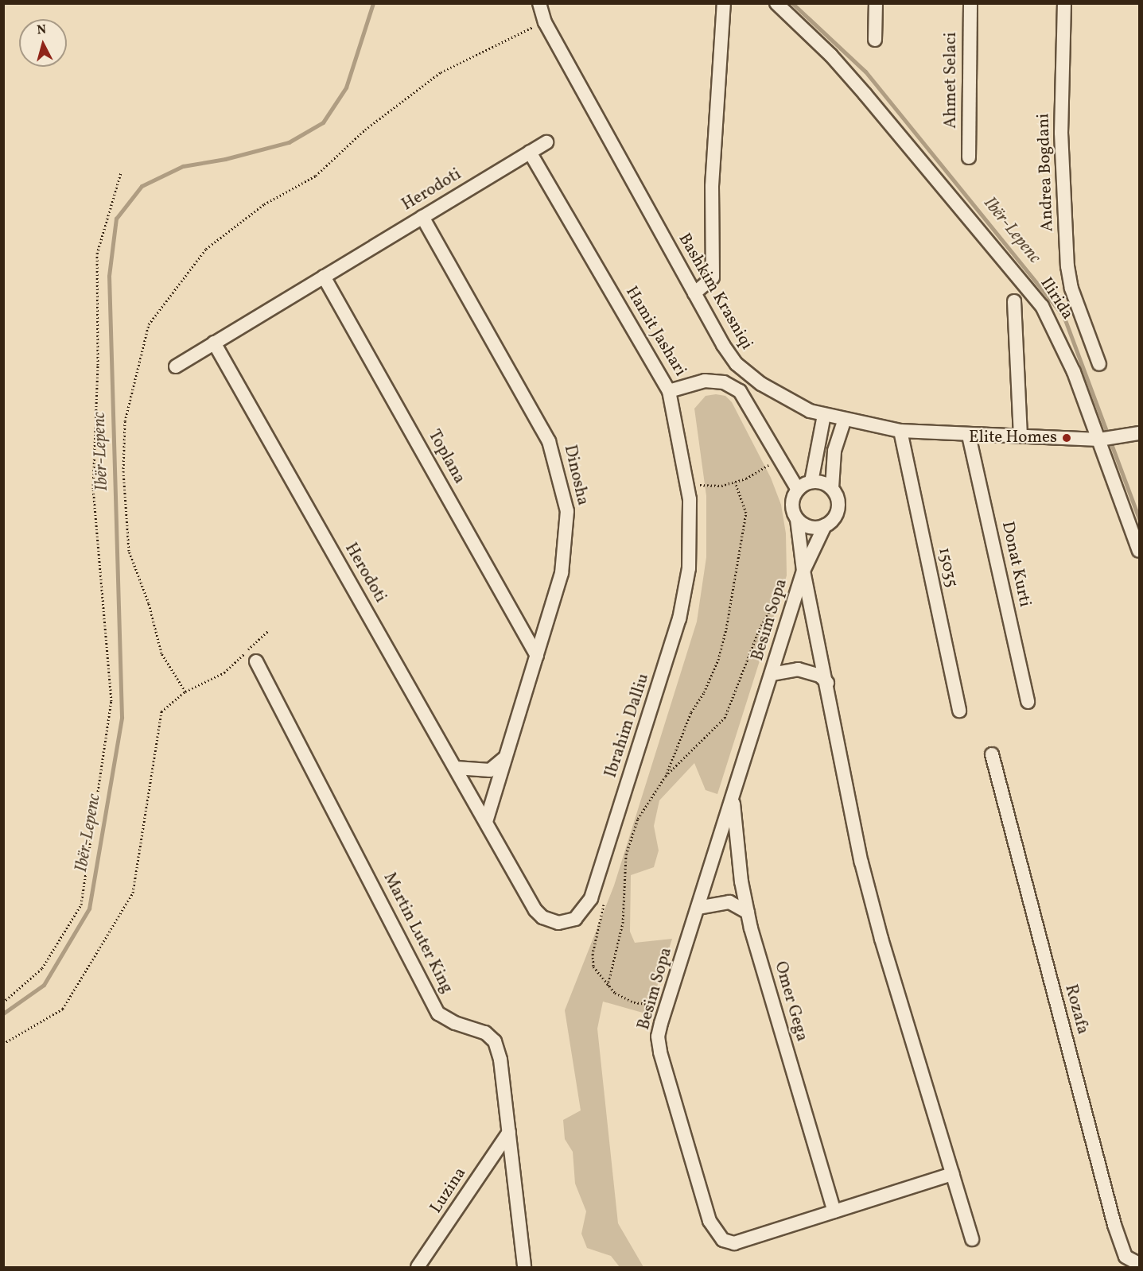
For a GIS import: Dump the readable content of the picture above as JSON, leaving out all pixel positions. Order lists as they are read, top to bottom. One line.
{"streets":{"street":["Ahmet Selaci","Andrea Bogdani","Herodoti","Bashkim Krasniqi","Ilirida","Hamit Jashari","Toplana","Dinosha","Donat Kurti","15035","Besim Sopa","Ibrahim Dalliu","Martin Luter King","Omer Gega","Rozafa","Luzina"]},"crossings":[["Herodoti","Hamit Jashari"],["Herodoti","Toplana"],["Herodoti","Dinosha"],["Herodoti","Ibrahim Dalliu"],["Bashkim Krasniqi","Ilirida"],["Bashkim Krasniqi","Donat Kurti"],["Bashkim Krasniqi","15035"],["Bashkim Krasniqi","Besim Sopa"],["Hamit Jashari","Besim Sopa"],["Hamit Jashari","Ibrahim Dalliu"],["Toplana","Dinosha"],["Dinosha","Ibrahim Dalliu"],["Besim Sopa","Omer Gega"],["Martin Luter King","Luzina"]],"water":["Ibër-Lepenc"],"places":["Elite Homes"],"north":"top"}
